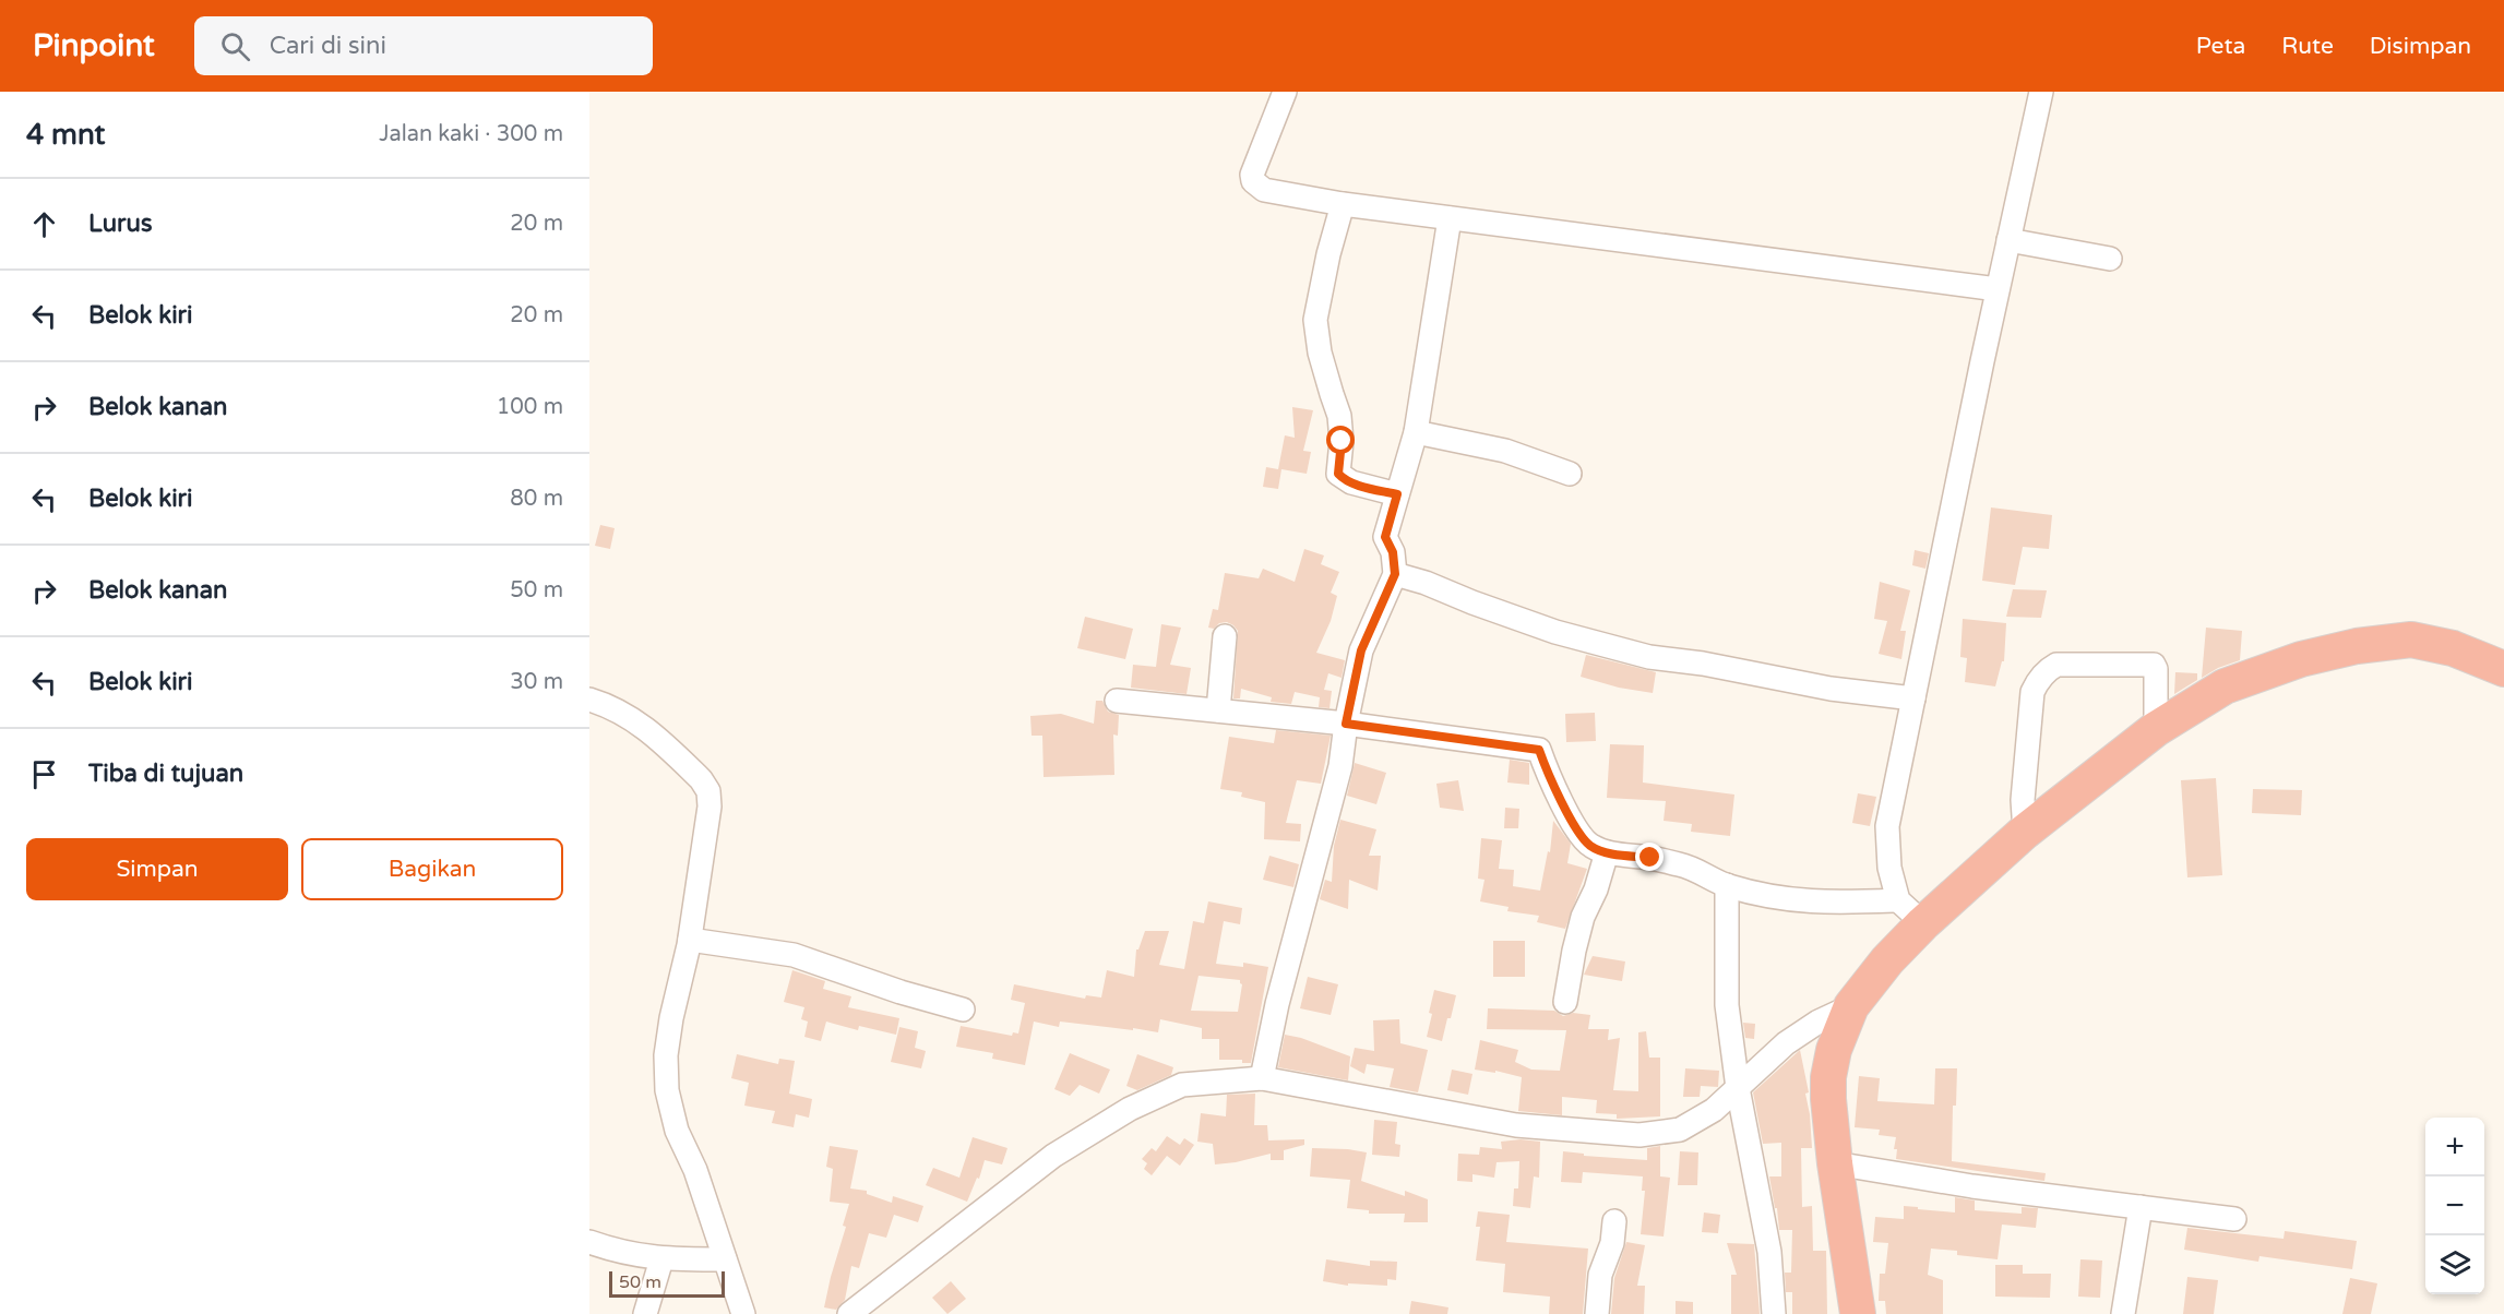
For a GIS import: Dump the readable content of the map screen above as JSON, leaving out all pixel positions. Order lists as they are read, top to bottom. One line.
{"scale_bar":"50 m","page":{"header":"Pinpoint","search":"Cari di sini","nav":["Peta","Rute","Disimpan"],"heading":["4 mnt","Jalan kaki · 300 m"],"list":[["Lurus","20 m"],["Belok kiri","20 m"],["Belok kanan","100 m"],["Belok kiri","80 m"],["Belok kanan","50 m"],["Belok kiri","30 m"],"Tiba di tujuan"],"buttons":["Simpan","Bagikan"],"map_buttons":["+","−"],"scale":"50 m"}}
